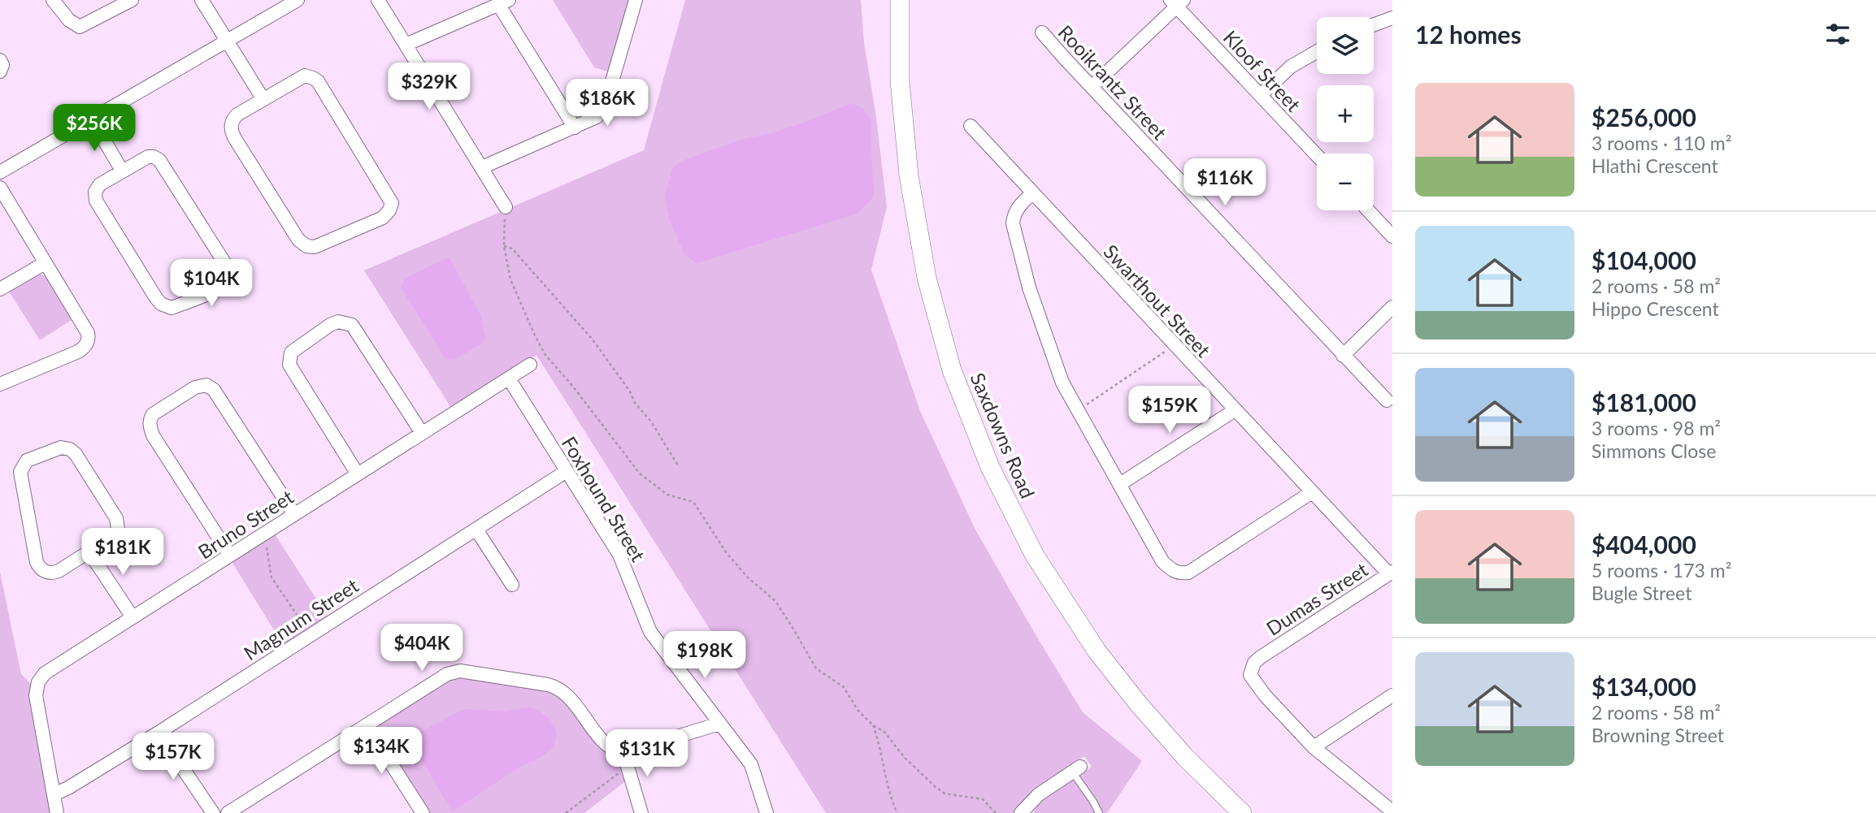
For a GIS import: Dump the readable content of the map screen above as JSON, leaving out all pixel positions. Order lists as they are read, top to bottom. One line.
{"streets":{"street":["Kloof Street","Rooikrantz Street","Swarthout Street","Saxdowns Road","Foxhound Street","Bruno Street","Dumas Street","Magnum Street"]},"crossings":[["Swarthout Street","Dumas Street"],["Foxhound Street","Bruno Street"],["Foxhound Street","Magnum Street"],["Bruno Street","Magnum Street"]],"page":{"heading":"12 homes","map_buttons":["+","−"],"price":["$329K","$186K","$256K","$116K","$104K","$159K","$181K","$404K","$198K","$134K","$131K","$157K"],"list":[{"name":"$256,000","note":"3 rooms · 110 m² · Hlathi Crescent"},{"name":"$104,000","note":"2 rooms · 58 m² · Hippo Crescent"},{"name":"$181,000","note":"3 rooms · 98 m² · Simmons Close"},{"name":"$404,000","note":"5 rooms · 173 m² · Bugle Street"},{"name":"$134,000","note":"2 rooms · 58 m² · Browning Street"}]}}
